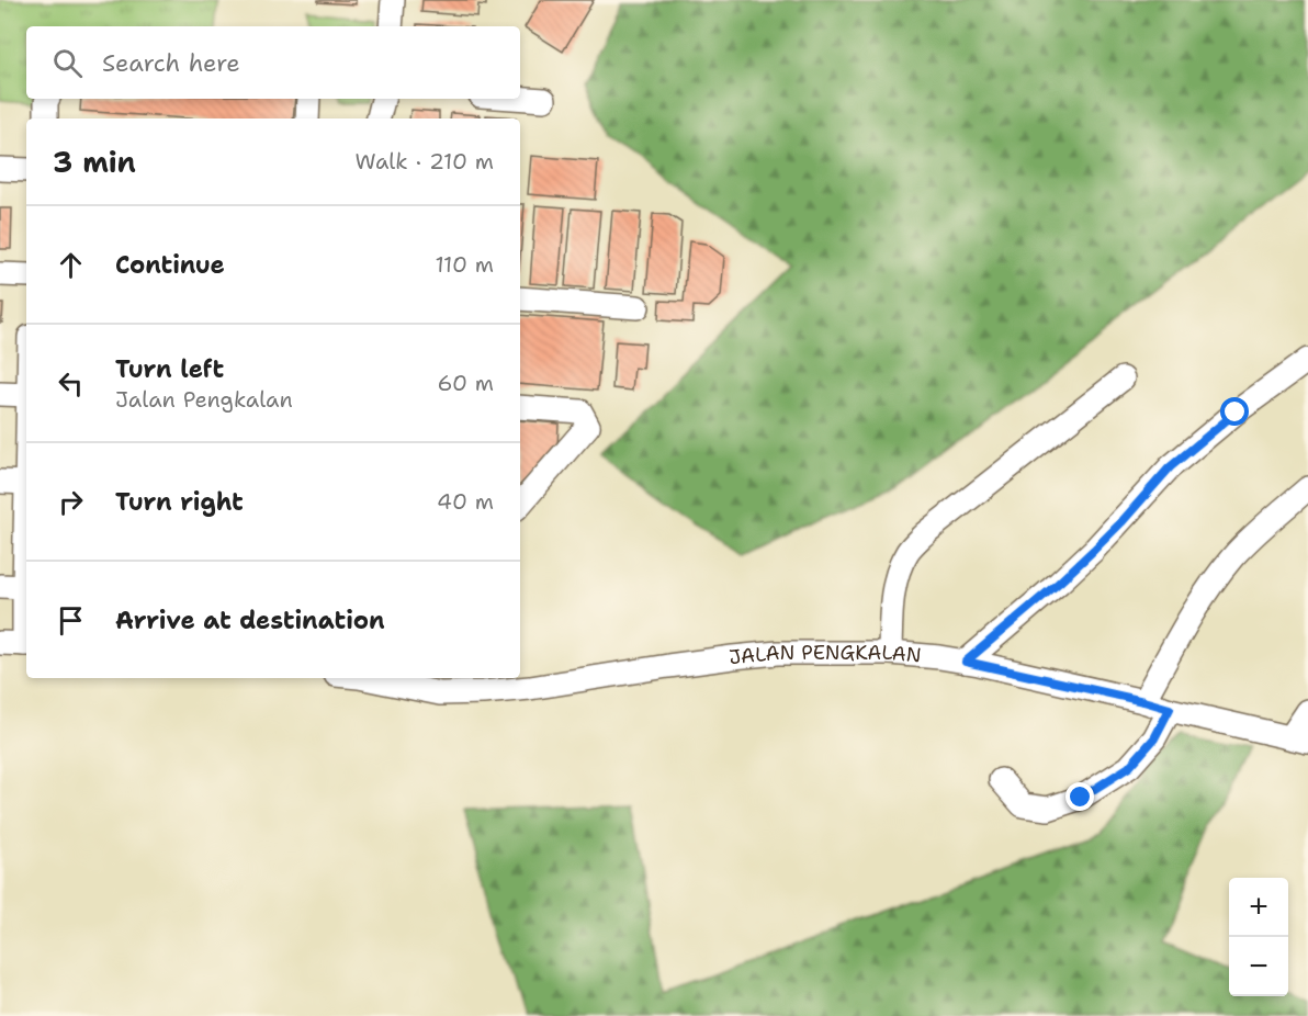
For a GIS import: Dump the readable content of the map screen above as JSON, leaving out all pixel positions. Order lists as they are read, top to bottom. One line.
{"streets":{"street":["JALAN PENGKALAN"]},"page":{"search":"Search here","heading":["3 min","Walk · 210 m"],"list":[["Continue","110 m"],["Turn left","Jalan Pengkalan","60 m"],["Turn right","40 m"],"Arrive at destination"],"map_buttons":["+","−"]}}
